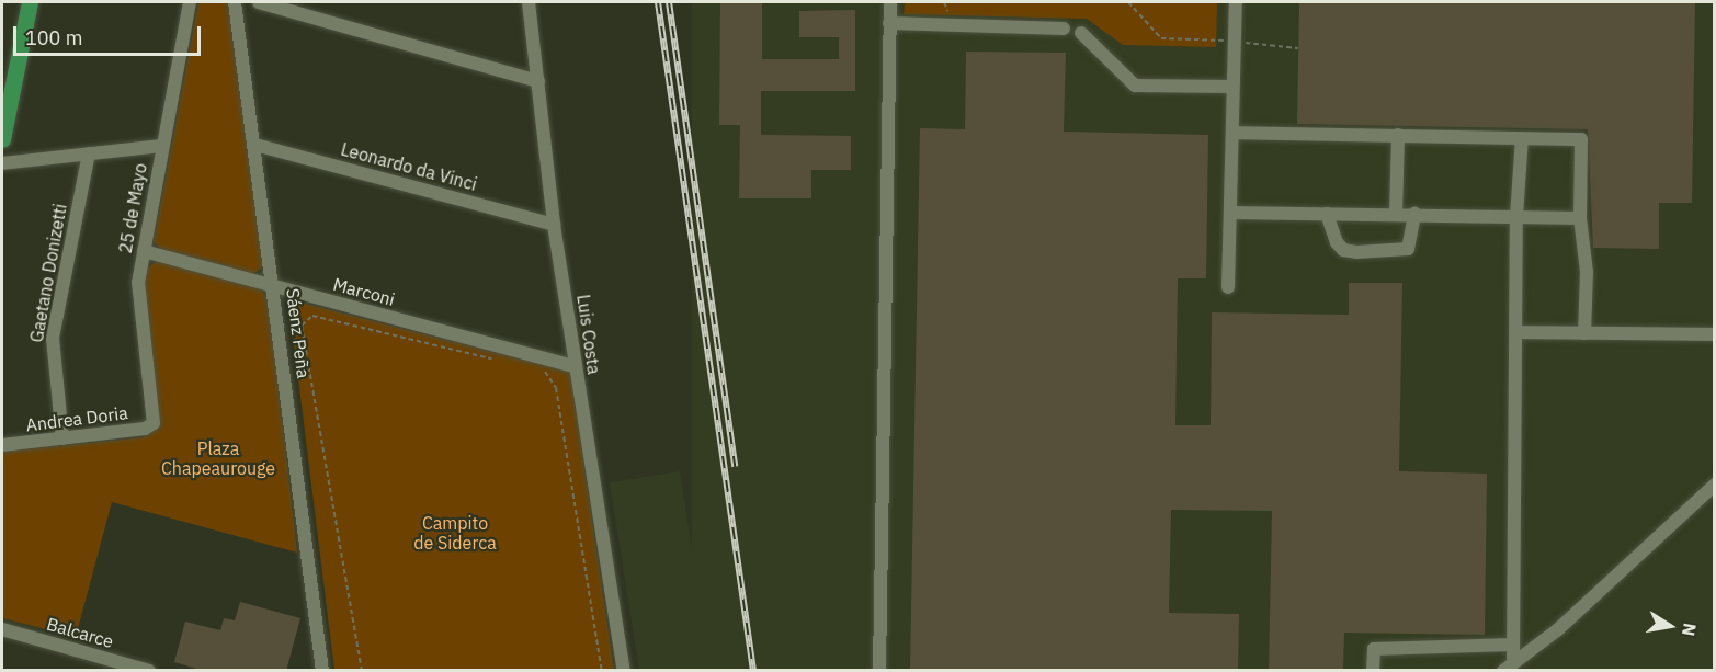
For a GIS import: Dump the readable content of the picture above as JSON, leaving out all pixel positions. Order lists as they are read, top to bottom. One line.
{"streets":{"street":["Leonardo da Vinci","25 de Mayo","Gaetano Donizetti","Marconi","Sáenz Peña","Luis Costa","Andrea Doria","Balcarce"]},"crossings":[["Leonardo da Vinci","Sáenz Peña"],["Leonardo da Vinci","Luis Costa"],["25 de Mayo","Marconi"],["25 de Mayo","Andrea Doria"],["Gaetano Donizetti","Andrea Doria"],["Marconi","Sáenz Peña"],["Marconi","Luis Costa"]],"parks":["Plaza Chapeaurouge","Campito de Siderca"],"scale_bar":"100 m","north":"right"}
